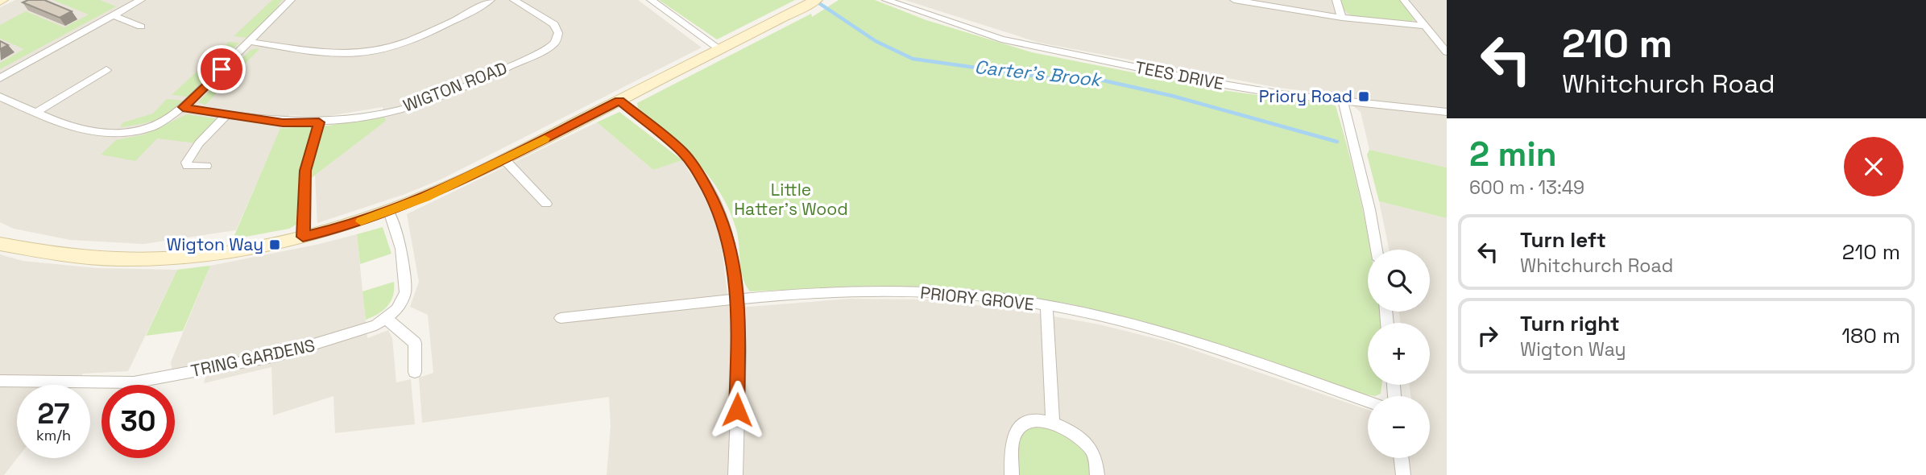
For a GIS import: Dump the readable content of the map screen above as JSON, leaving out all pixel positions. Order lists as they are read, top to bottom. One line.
{"streets":{"street":["TEES DRIVE","WIGTON ROAD","PRIORY GROVE","TRING GARDENS"]},"water":["Carter's Brook"],"parks":["Little Hatter's Wood"],"places":{"transit":["Priory Road","Wigton Way"]},"page":{"turn":["210 m","Whitchurch Road"],"heading":["2 min","600 m · 13:49"],"list":[{"name":"Turn left","note":"Whitchurch Road","value":"210 m"},{"name":"Turn right","note":"Wigton Way","value":"180 m"}],"map_buttons":["+","−"],"speed":"27 km/h","limit":"30"}}
